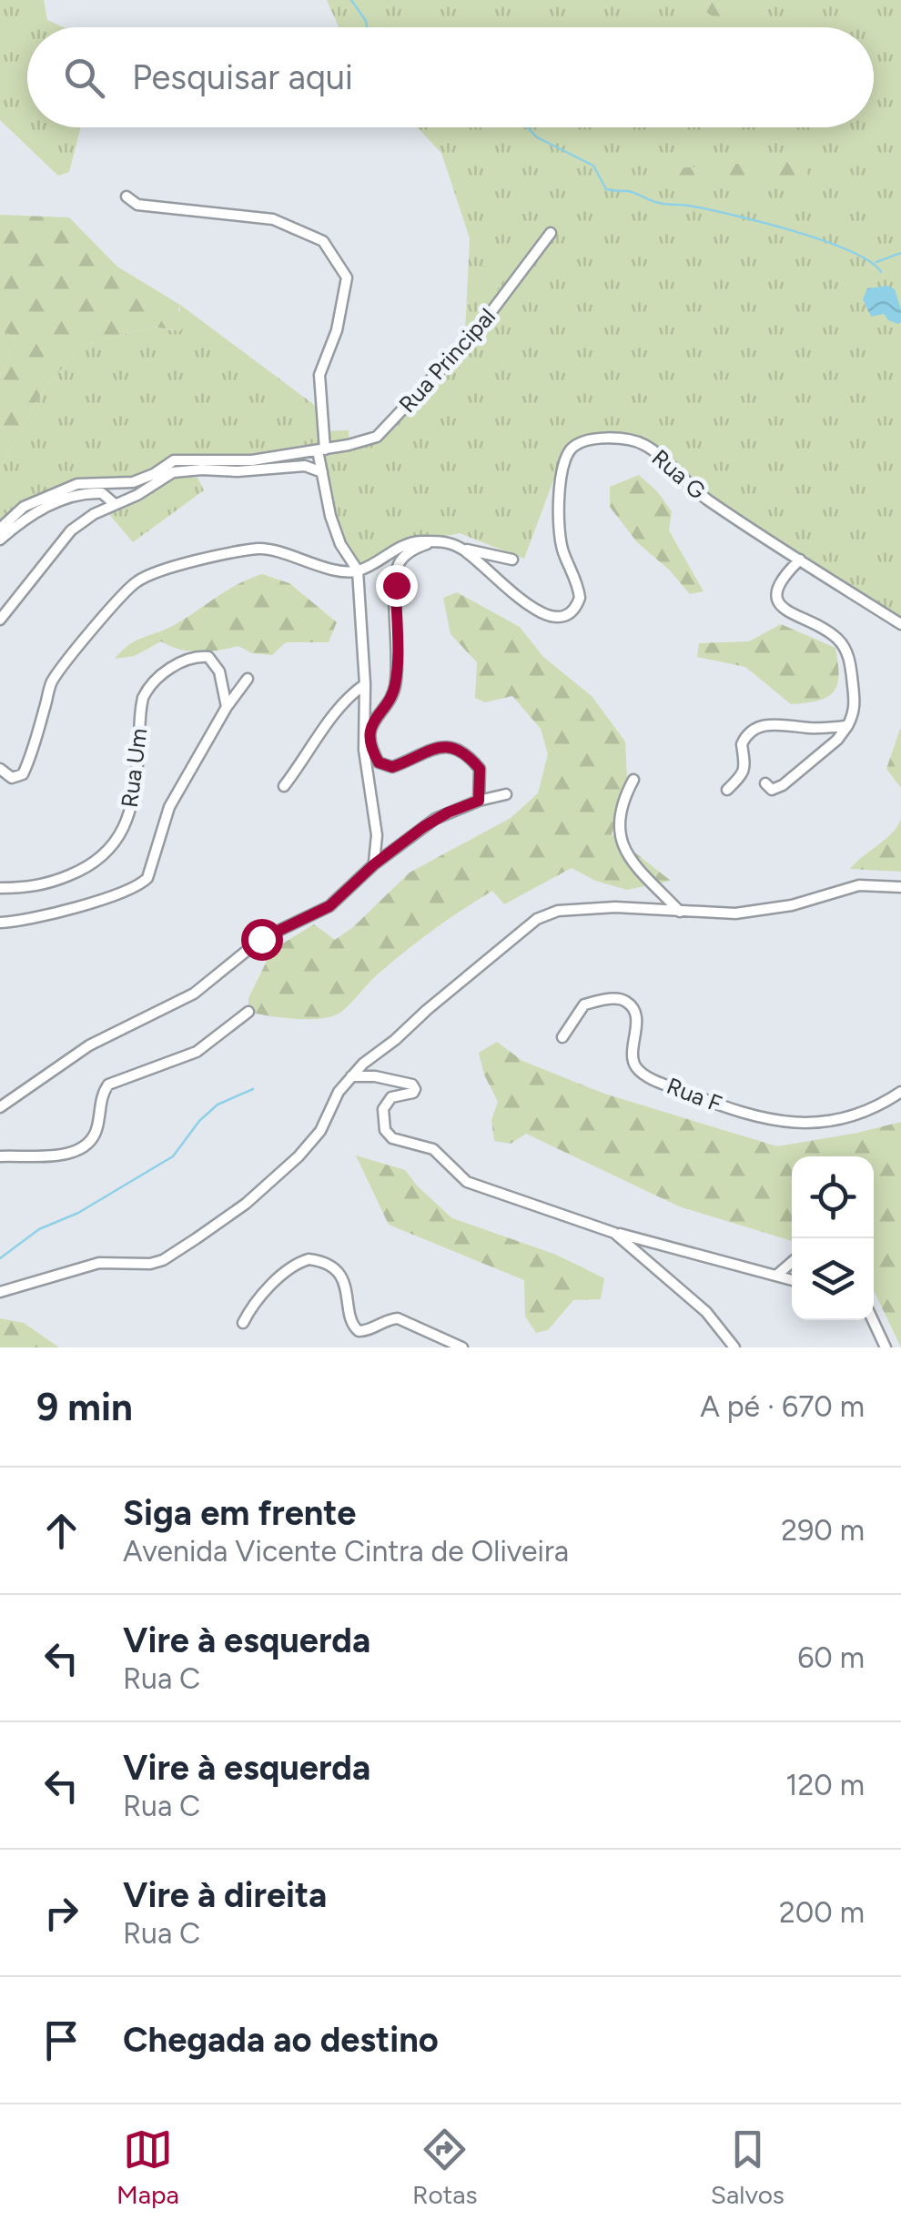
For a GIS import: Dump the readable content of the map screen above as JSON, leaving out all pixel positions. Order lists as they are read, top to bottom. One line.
{"streets":{"street":["Rua Principal","Rua G","Rua Um","Rua F"]},"page":{"search":"Pesquisar aqui","heading":["9 min","A pé · 670 m"],"list":[["Siga em frente","Avenida Vicente Cintra de Oliveira","290 m"],["Vire à esquerda","Rua C","60 m"],["Vire à esquerda","Rua C","120 m"],["Vire à direita","Rua C","200 m"],"Chegada ao destino"],"nav":["Mapa","Rotas","Salvos"]}}
